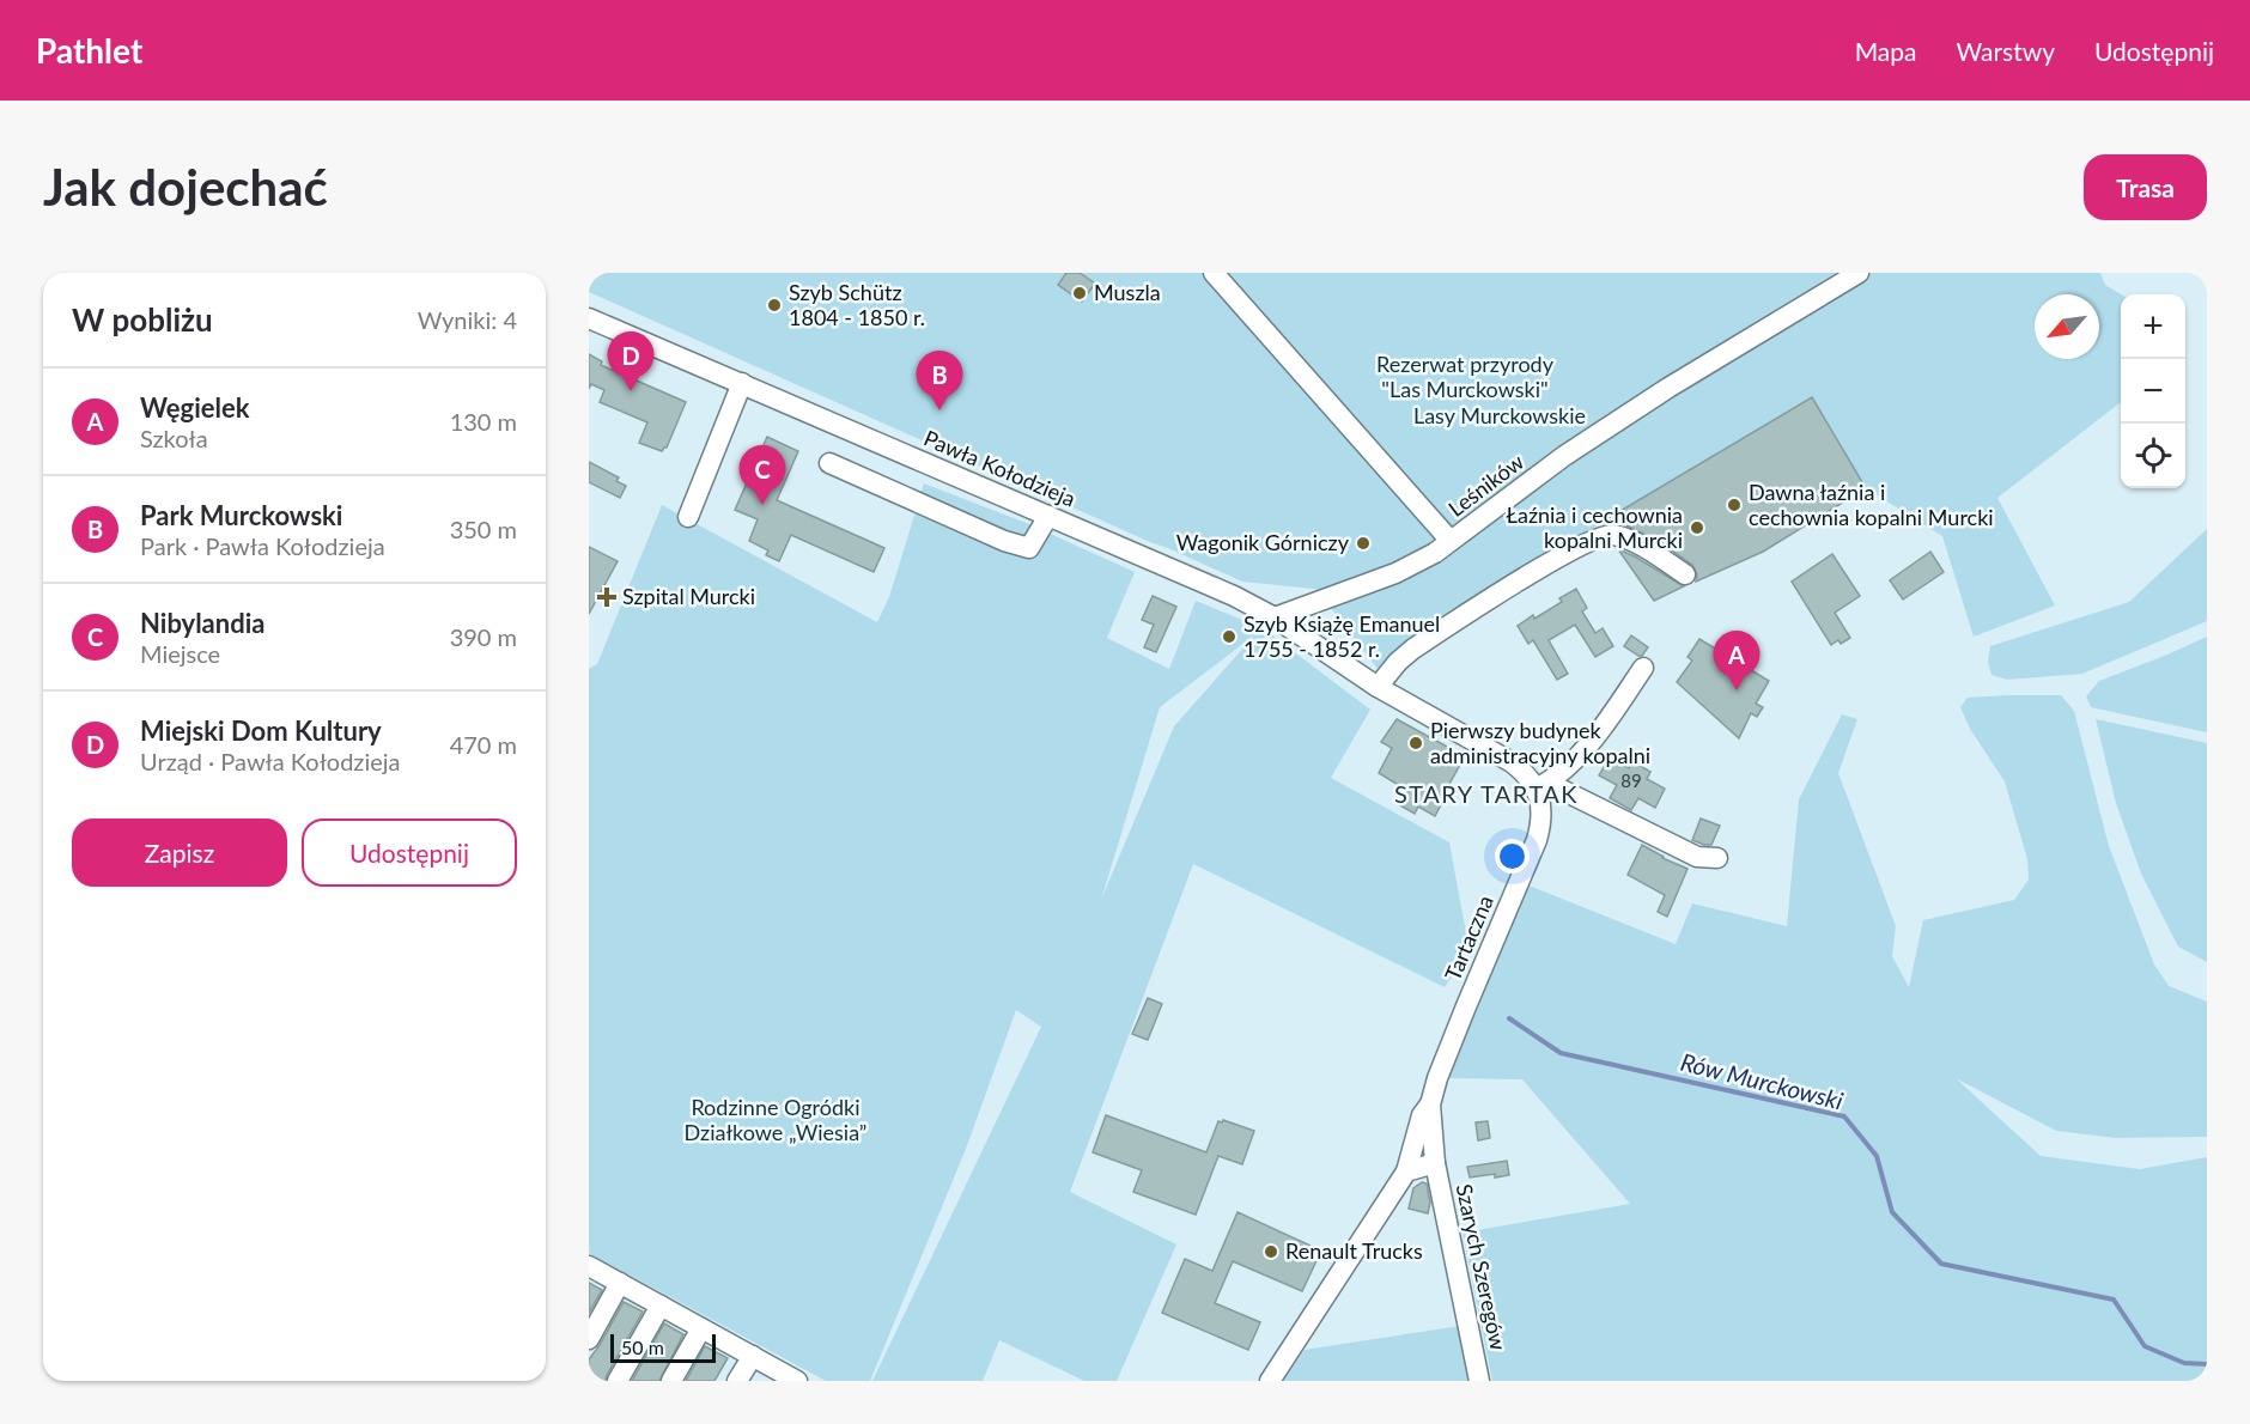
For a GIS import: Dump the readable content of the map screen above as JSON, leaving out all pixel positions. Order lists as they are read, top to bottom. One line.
{"streets":{"street":["Pawła Kołodzieja","Leśników","Tartaczna","Szarych Szeregów"]},"crossings":[["Pawła Kołodzieja","Leśników"],["Pawła Kołodzieja","Tartaczna"],["Tartaczna","Szarych Szeregów"]],"districts":["STARY TARTAK"],"water":["Rów Murckowski"],"parks":["Rezerwat przyrody \"Las Murckowski\"","Lasy Murckowskie","Rodzinne Ogródki Działkowe „Wiesia”"],"places":{"other":["Muszla","Szyb Schütz 1804 - 1850 r.","Dawna łaźnia i cechownia kopalni Murcki","Łaźnia i cechownia kopalni Murcki","Wagonik Górniczy","Szyb Książę Emanuel 1755 - 1852 r.","Pierwszy budynek administracyjny kopalni","Renault Trucks"],"health":["Szpital Murcki"]},"house_numbers":["89"],"scale_bar":"50 m","north":"bottom left","page":{"header":"Pathlet","nav":["Mapa","Warstwy","Udostępnij"],"buttons":["Trasa",["Zapisz","Udostępnij"]],"title":"Jak dojechać","heading":["W pobliżu","Wyniki: 4"],"map_buttons":["+","−"],"pins":["D","B","C","A"],"list":[{"mark":"A","name":"Węgielek","note":"Szkoła","value":"130 m"},{"mark":"B","name":"Park Murckowski","note":"Park · Pawła Kołodzieja","value":"350 m"},{"mark":"C","name":"Nibylandia","note":"Miejsce","value":"390 m"},{"mark":"D","name":"Miejski Dom Kultury","note":"Urząd · Pawła Kołodzieja","value":"470 m"}],"scale":"50 m"}}
